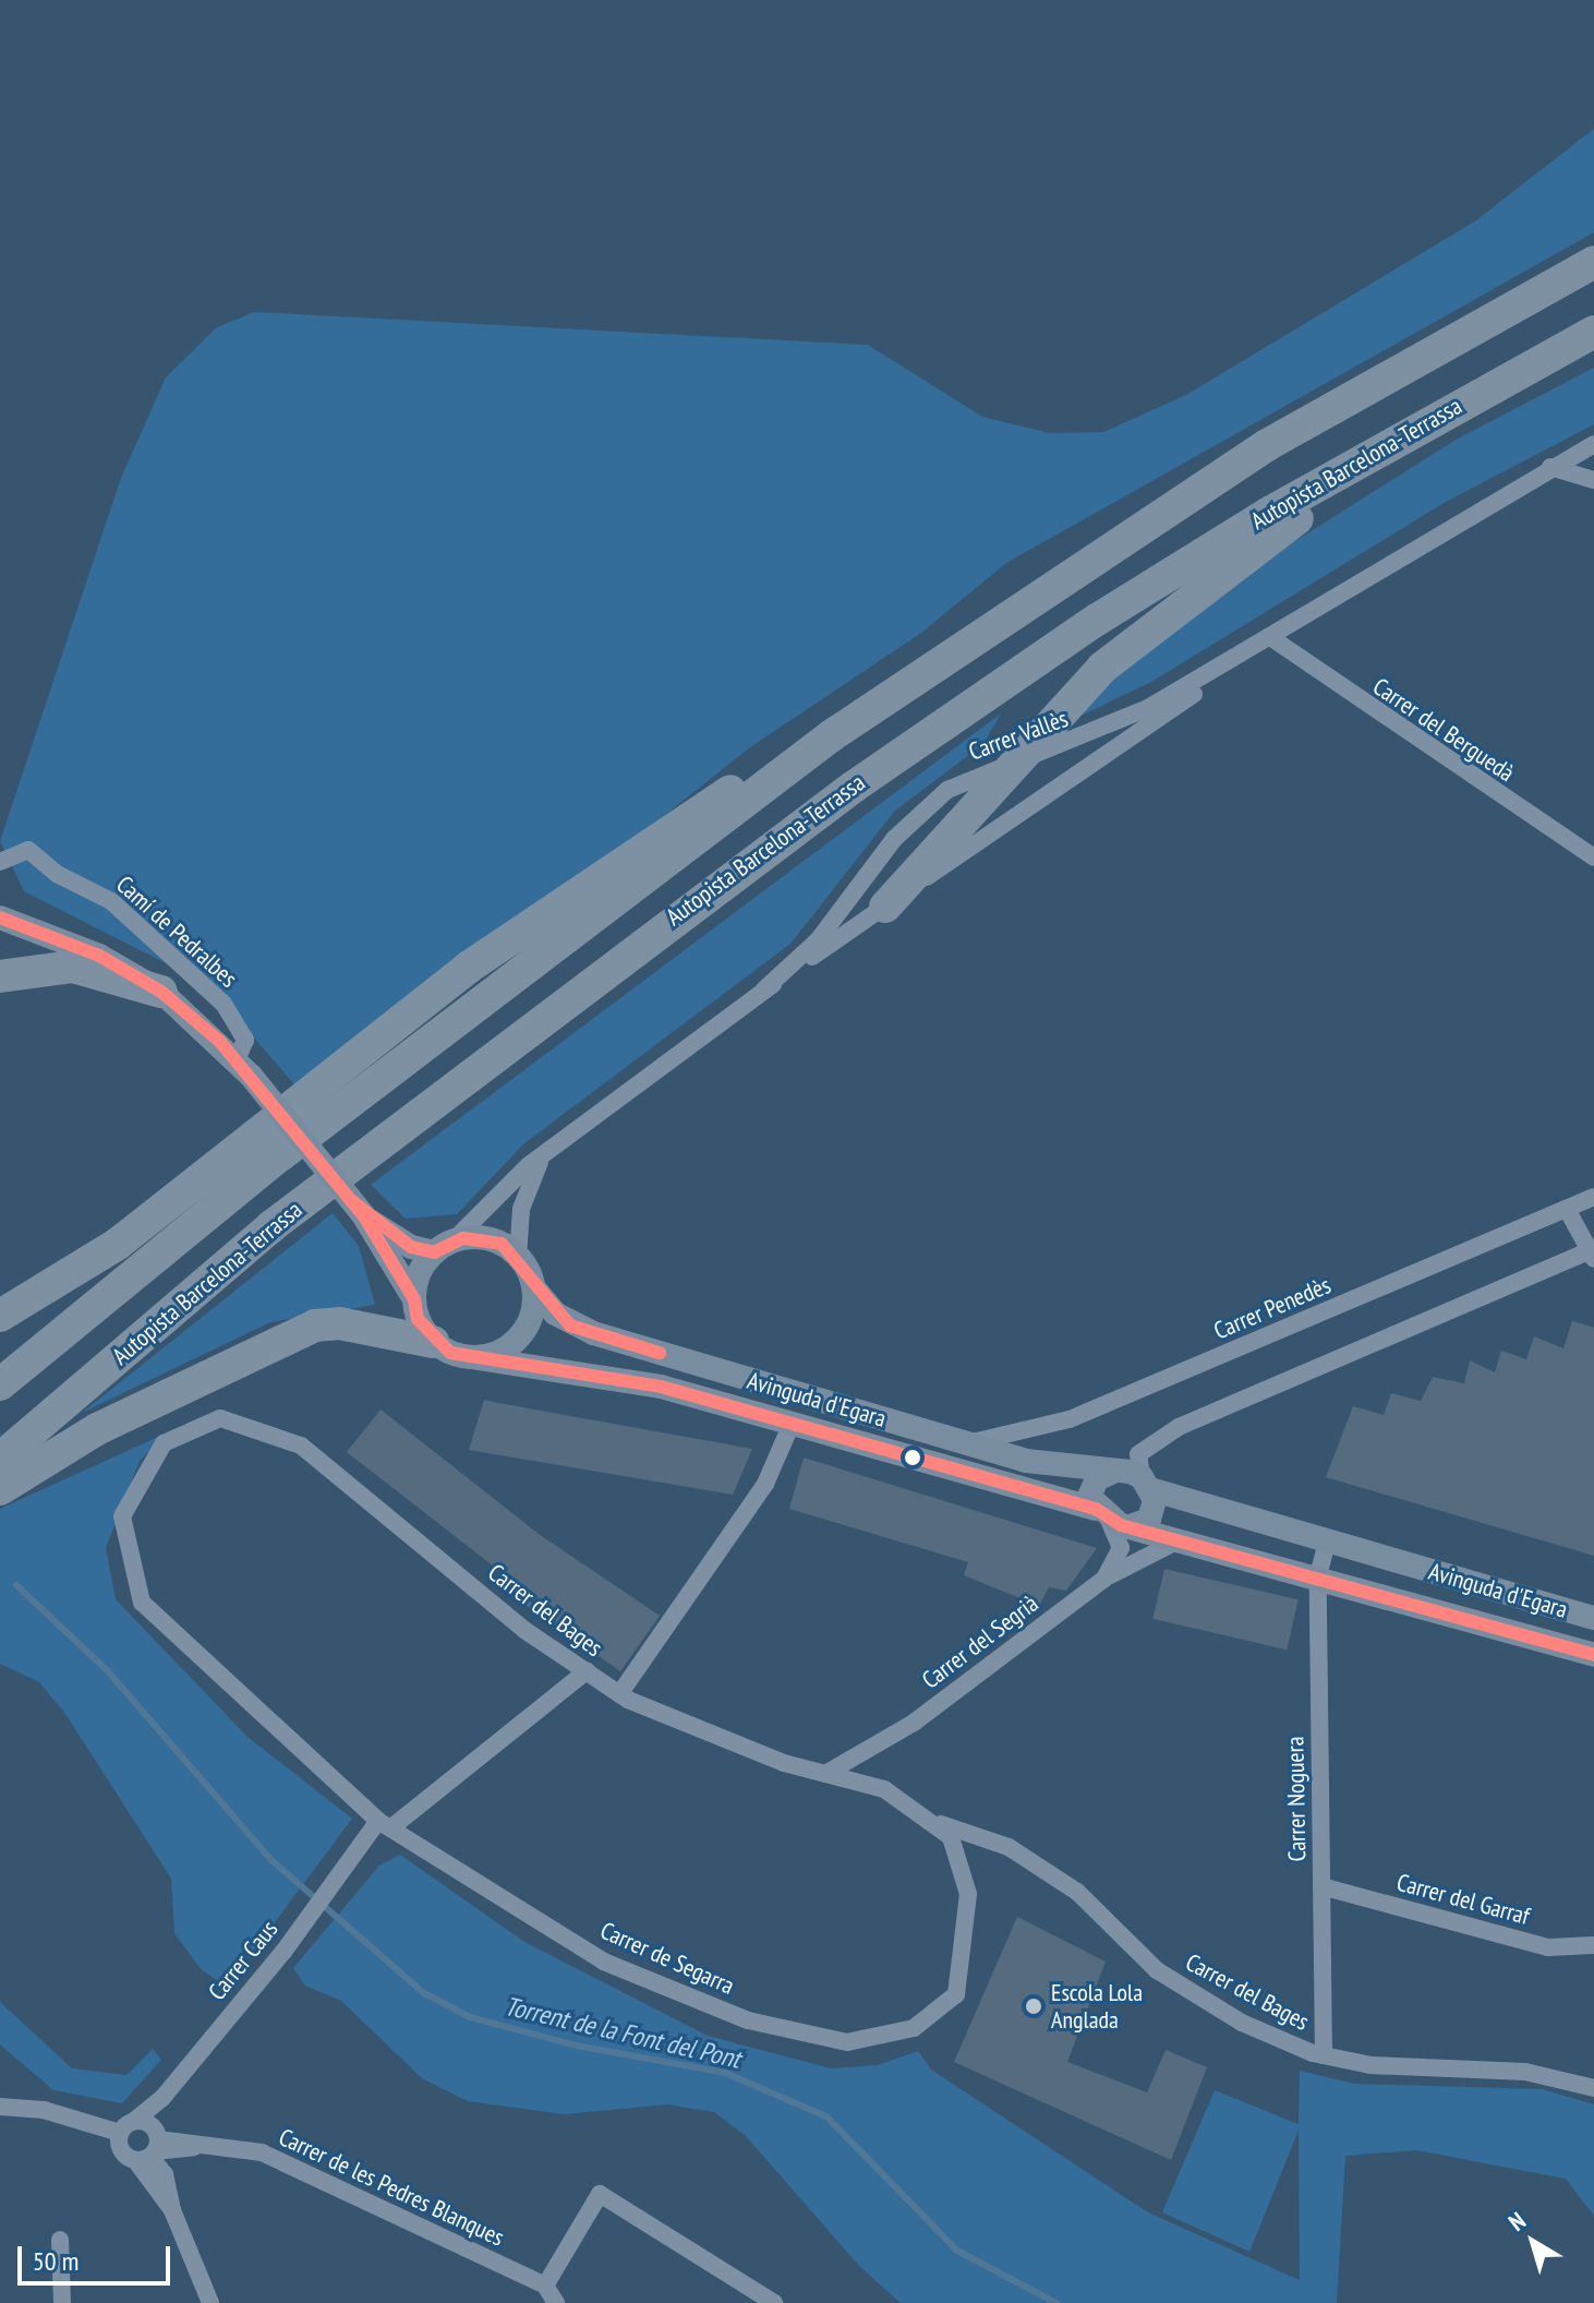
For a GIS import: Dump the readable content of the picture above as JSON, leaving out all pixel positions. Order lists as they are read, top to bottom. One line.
{"streets":{"highway":["Autopista Barcelona-Terrassa"],"street":["Carrer del Berguedà","Carrer Vallès","Camí de Pedralbes","Carrer Penedès","Avinguda d'Egara","Carrer del Bages","Carrer del Segrià","Carrer Noguera","Carrer del Garraf","Carrer de Segarra","Carrer Caus","Carrer de les Pedres Blanques"]},"crossings":[["Carrer del Berguedà","Carrer Vallès"],["Carrer Vallès","Avinguda d'Egara"],["Carrer Penedès","Avinguda d'Egara"],["Avinguda d'Egara","Carrer Noguera"],["Carrer del Bages","Carrer del Segrià"],["Carrer del Bages","Carrer Noguera"],["Carrer del Bages","Carrer de Segarra"],["Carrer Noguera","Carrer del Garraf"],["Carrer de Segarra","Carrer Caus"],["Carrer Caus","Carrer de les Pedres Blanques"]],"water":["Torrent de la Font del Pont"],"places":["Escola Lola Anglada"],"scale_bar":"50 m","north":"top left"}
